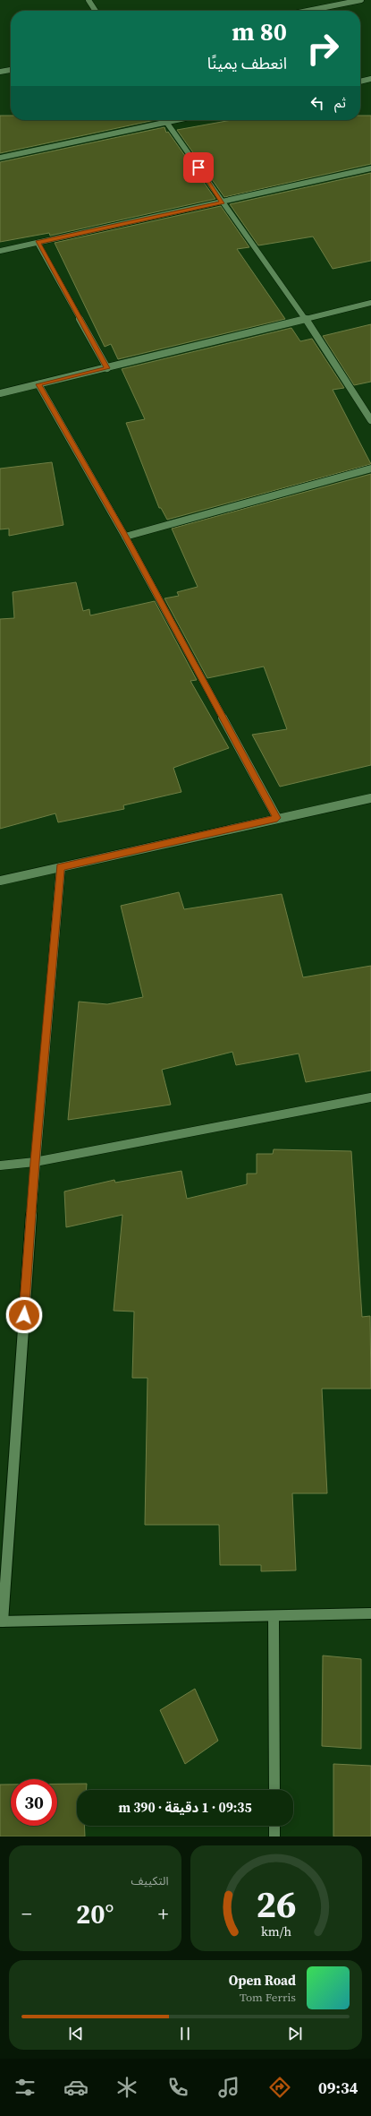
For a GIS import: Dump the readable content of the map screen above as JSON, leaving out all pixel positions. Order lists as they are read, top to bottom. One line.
{"page":{"turn":["80 m","انعطف يمينًا"],"then":"ثم","limit":"30","trip":"09:35 · 1 دقيقة · 390 m","tile":"التكييف","heat":["−","20°","+"],"song":["Open Road","Tom Ferris"],"tabs":"09:34","gauge":["26","km/h"]}}
